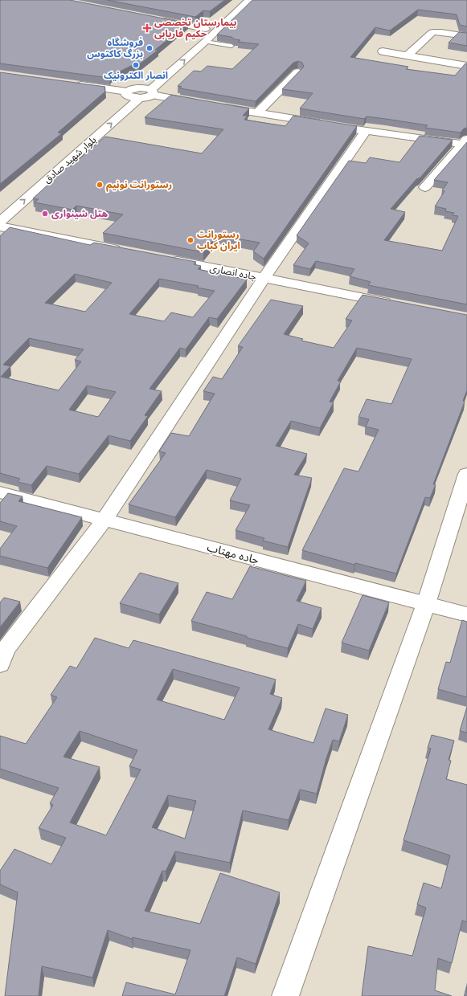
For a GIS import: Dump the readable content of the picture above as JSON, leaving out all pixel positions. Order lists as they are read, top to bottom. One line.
{"streets":{"street":["بلوار شهید صادق","جاده انصاری","جاده مهتاب"]},"places":{"health":["بیمارستان تخصصی حکیم فاریابی"],"other":["فروشگاه بزرگ کاکتوس","انصار الکترونیک","رستورانت نونیم","هتل شینواری","رستورانت ایران کباب"]}}
